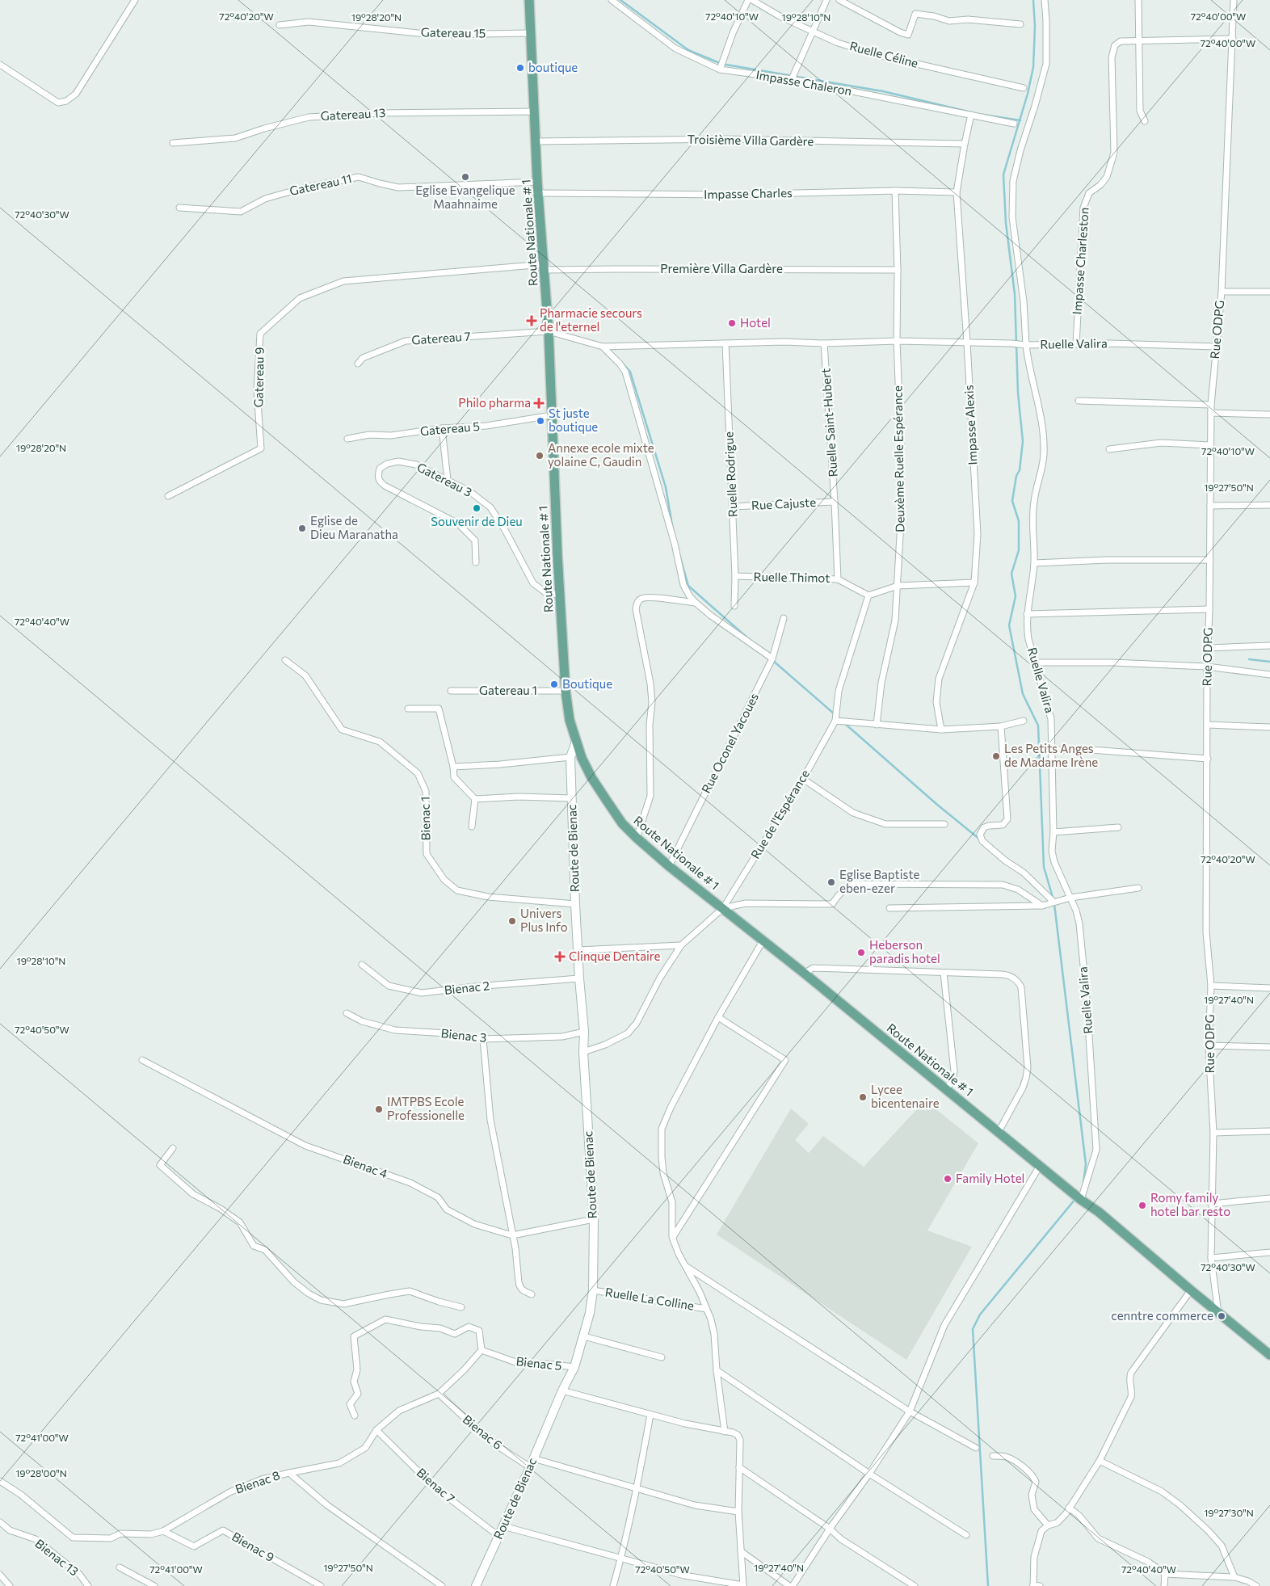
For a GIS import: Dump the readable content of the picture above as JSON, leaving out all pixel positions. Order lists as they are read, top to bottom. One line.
{"streets":{"main road":["Route Nationale # 1","Route de Bienac"],"street":["Gatereau 15","Ruelle Céline","Impasse Chaleron","Gatereau 13","Troisième Villa Gardère","Gatereau 11","Impasse Charles","Impasse Charleston","Première Villa Gardère","Rue ODPG","Gatereau 7","Ruelle Valira","Gatereau 9","Ruelle Saint-Hubert","Impasse Alexis","Gatereau 5","Deuxème Ruelle Espérance","Ruelle Rodrigue","Gatereau 3","Rue Cajuste","Ruelle Thimot","Gatereau 1","Rue Oconel Yacoues","Rue de l'Espérance","Bienac 1","Bienac 2","Bienac 3","Bienac 4","Ruelle La Colline","Bienac 5","Bienac 6","Bienac 8","Bienac 7","Bienac 9","Bienac 13"]},"crossings":[["Gatereau 15","Route Nationale # 1"],["Impasse Chaleron","Impasse Alexis"],["Gatereau 13","Route Nationale # 1"],["Troisième Villa Gardère","Route Nationale # 1"],["Troisième Villa Gardère","Impasse Alexis"],["Gatereau 11","Route Nationale # 1"],["Impasse Charles","Route Nationale # 1"],["Impasse Charles","Impasse Alexis"],["Impasse Charles","Deuxème Ruelle Espérance"],["Route Nationale # 1","Première Villa Gardère"],["Route Nationale # 1","Rue ODPG"],["Route Nationale # 1","Gatereau 7"],["Route Nationale # 1","Ruelle Valira"],["Route Nationale # 1","Gatereau 9"],["Route Nationale # 1","Gatereau 5"],["Route Nationale # 1","Gatereau 3"],["Route Nationale # 1","Gatereau 1"],["Route Nationale # 1","Rue Oconel Yacoues"],["Route Nationale # 1","Rue de l'Espérance"],["Route Nationale # 1","Route de Bienac"],["Impasse Charleston","Rue ODPG"],["Impasse Charleston","Ruelle Valira"],["Première Villa Gardère","Gatereau 9"],["Première Villa Gardère","Deuxème Ruelle Espérance"],["Rue ODPG","Ruelle Valira"],["Ruelle Saint-Hubert","Rue Cajuste"],["Ruelle Saint-Hubert","Ruelle Thimot"],["Ruelle Rodrigue","Rue Cajuste"],["Ruelle Rodrigue","Ruelle Thimot"],["Bienac 1","Route de Bienac"],["Route de Bienac","Bienac 2"],["Route de Bienac","Bienac 3"],["Route de Bienac","Bienac 4"],["Route de Bienac","Ruelle La Colline"],["Route de Bienac","Bienac 5"],["Route de Bienac","Bienac 6"],["Route de Bienac","Bienac 7"],["Bienac 8","Bienac 9"]],"places":{"other":["boutique","Eglise Evangelique Maahnaime","Hotel","St juste boutique","Annexe ecole mixte yolaine C, Gaudin","Souvenir de Dieu","Eglise de Dieu Maranatha","Boutique","Les Petits Anges de Madame Irène","Eglise Baptiste eben-ezer","Univers Plus Info","Heberson paradis hotel","Lycee bicentenaire","IMTPBS Ecole Professionelle","Family Hotel","Romy family hotel bar resto","cenntre commerce"],"health":["Pharmacie secours de l'eternel","Philo pharma","Clinque Dentaire"]},"coordinates":["72°40'20\"W","72°40'10\"W","72°40'00\"W","19°28'20\"N","19°28'10\"N","72°40'30\"W","19°27'50\"N","72°40'40\"W","19°27'40\"N","72°40'50\"W","72°41'00\"W","19°28'00\"N","19°27'30\"N"]}
